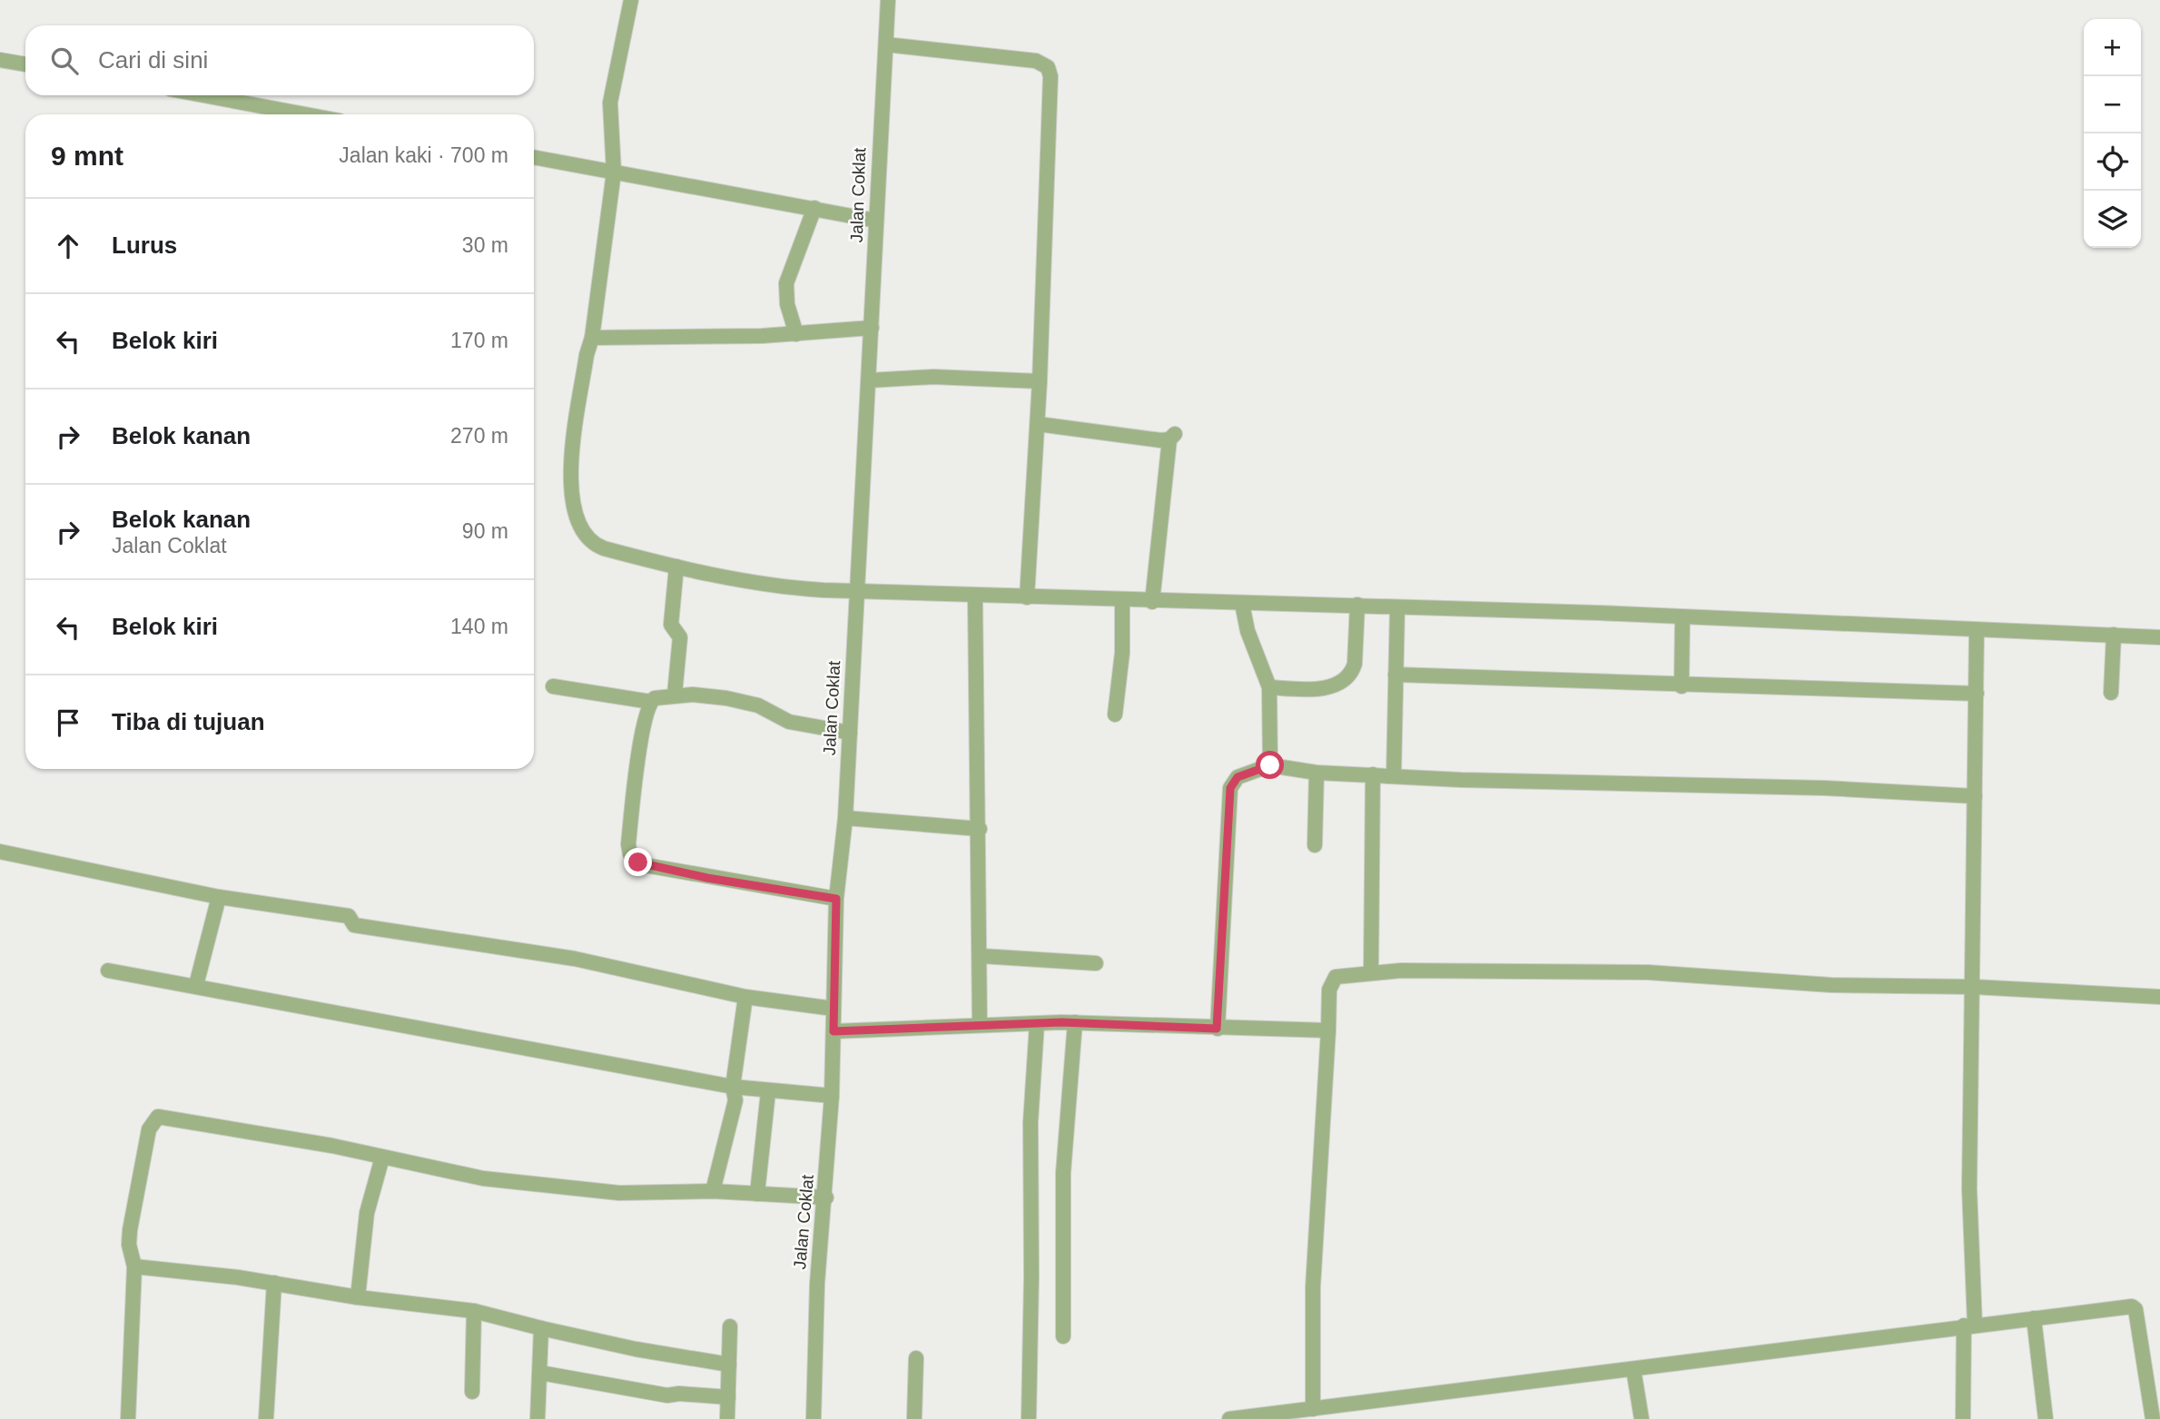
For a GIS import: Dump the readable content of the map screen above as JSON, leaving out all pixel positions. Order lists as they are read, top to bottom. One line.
{"streets":{"street":["Jalan Coklat"]},"page":{"map_buttons":["+","−"],"search":"Cari di sini","heading":["9 mnt","Jalan kaki · 700 m"],"list":[["Lurus","30 m"],["Belok kiri","170 m"],["Belok kanan","270 m"],["Belok kanan","Jalan Coklat","90 m"],["Belok kiri","140 m"],"Tiba di tujuan"]}}
